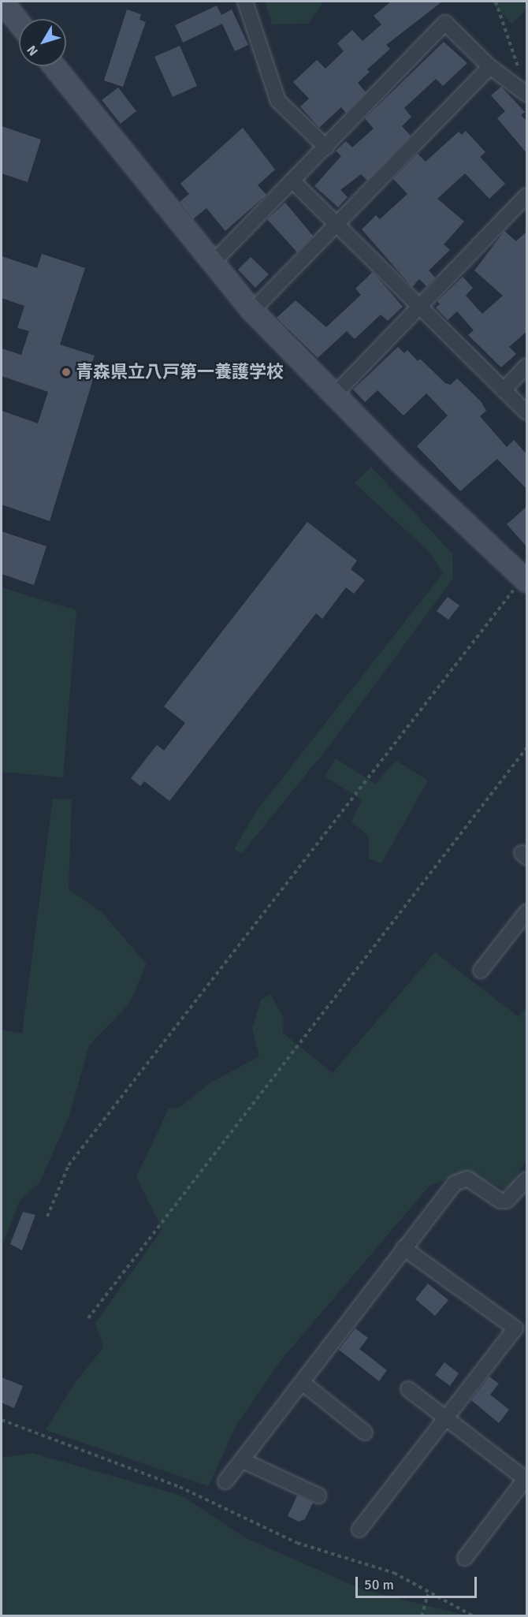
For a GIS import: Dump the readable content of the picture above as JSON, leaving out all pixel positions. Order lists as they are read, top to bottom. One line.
{"places":["青森県立八戸第一養護学校"],"scale_bar":"50 m","north":"bottom left"}
